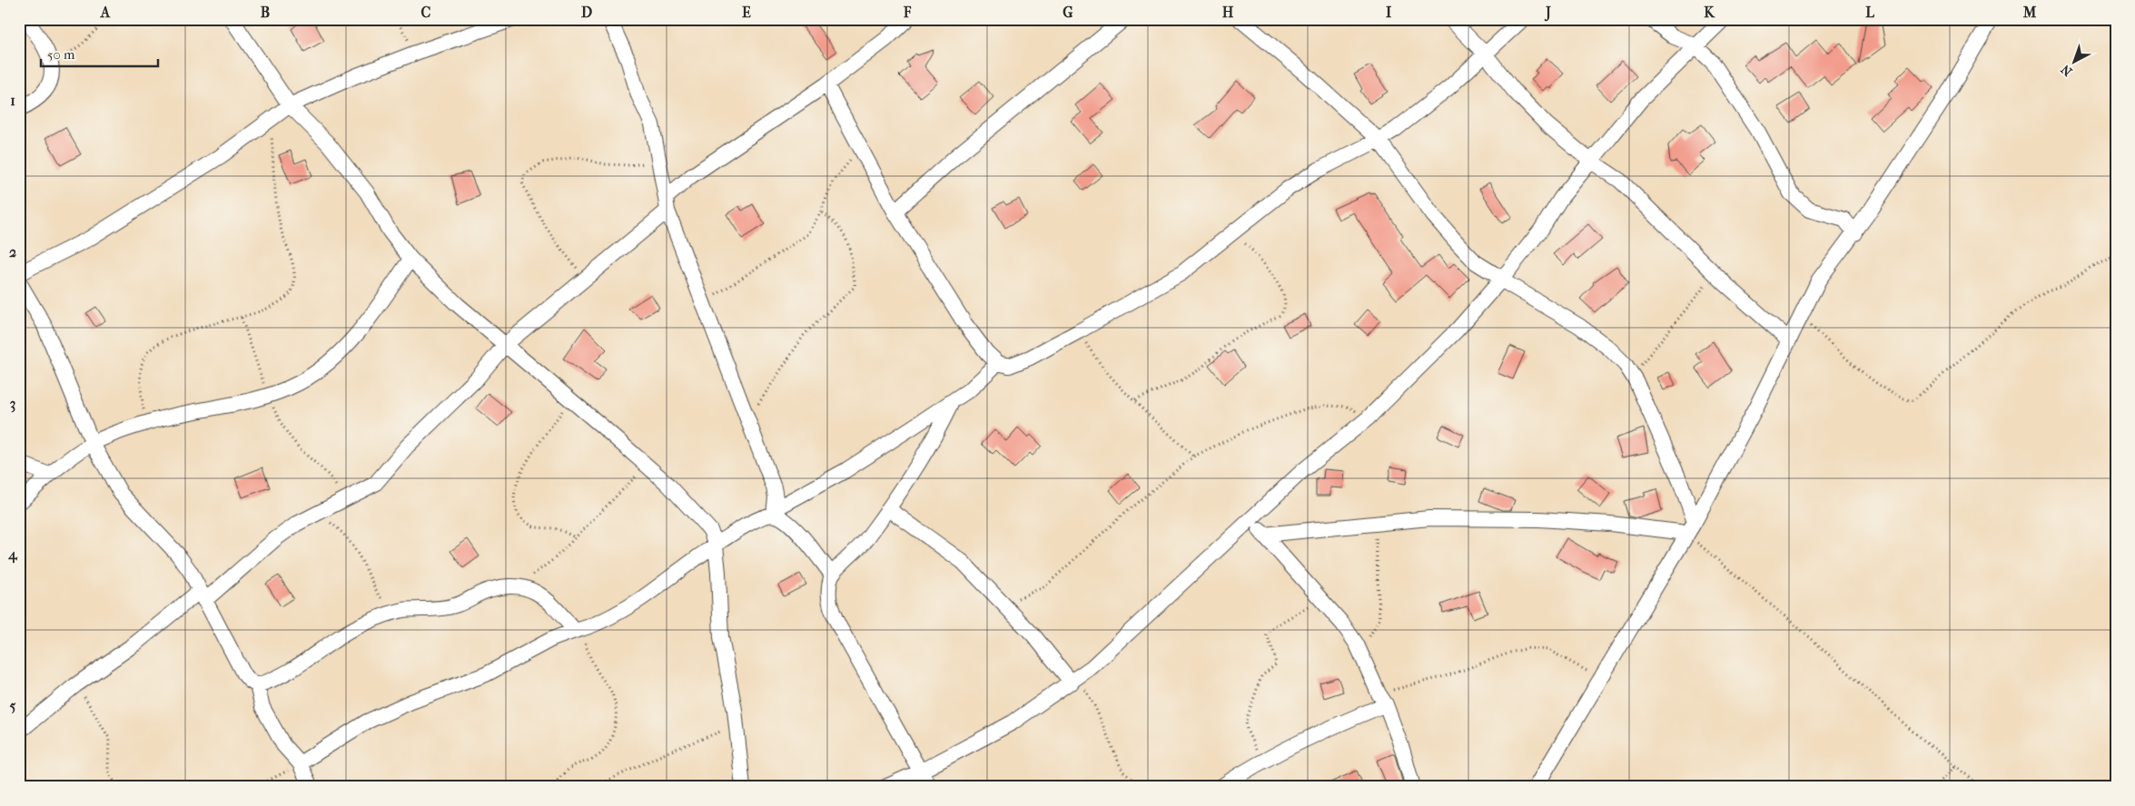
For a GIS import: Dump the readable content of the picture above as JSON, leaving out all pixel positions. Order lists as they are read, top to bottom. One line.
{"scale_bar":"50 m","north":"bottom left","grid":{"columns":["A","B","C","D","E","F","G","H","I","J","K","L","M"],"rows":["1","2","3","4","5"]}}
